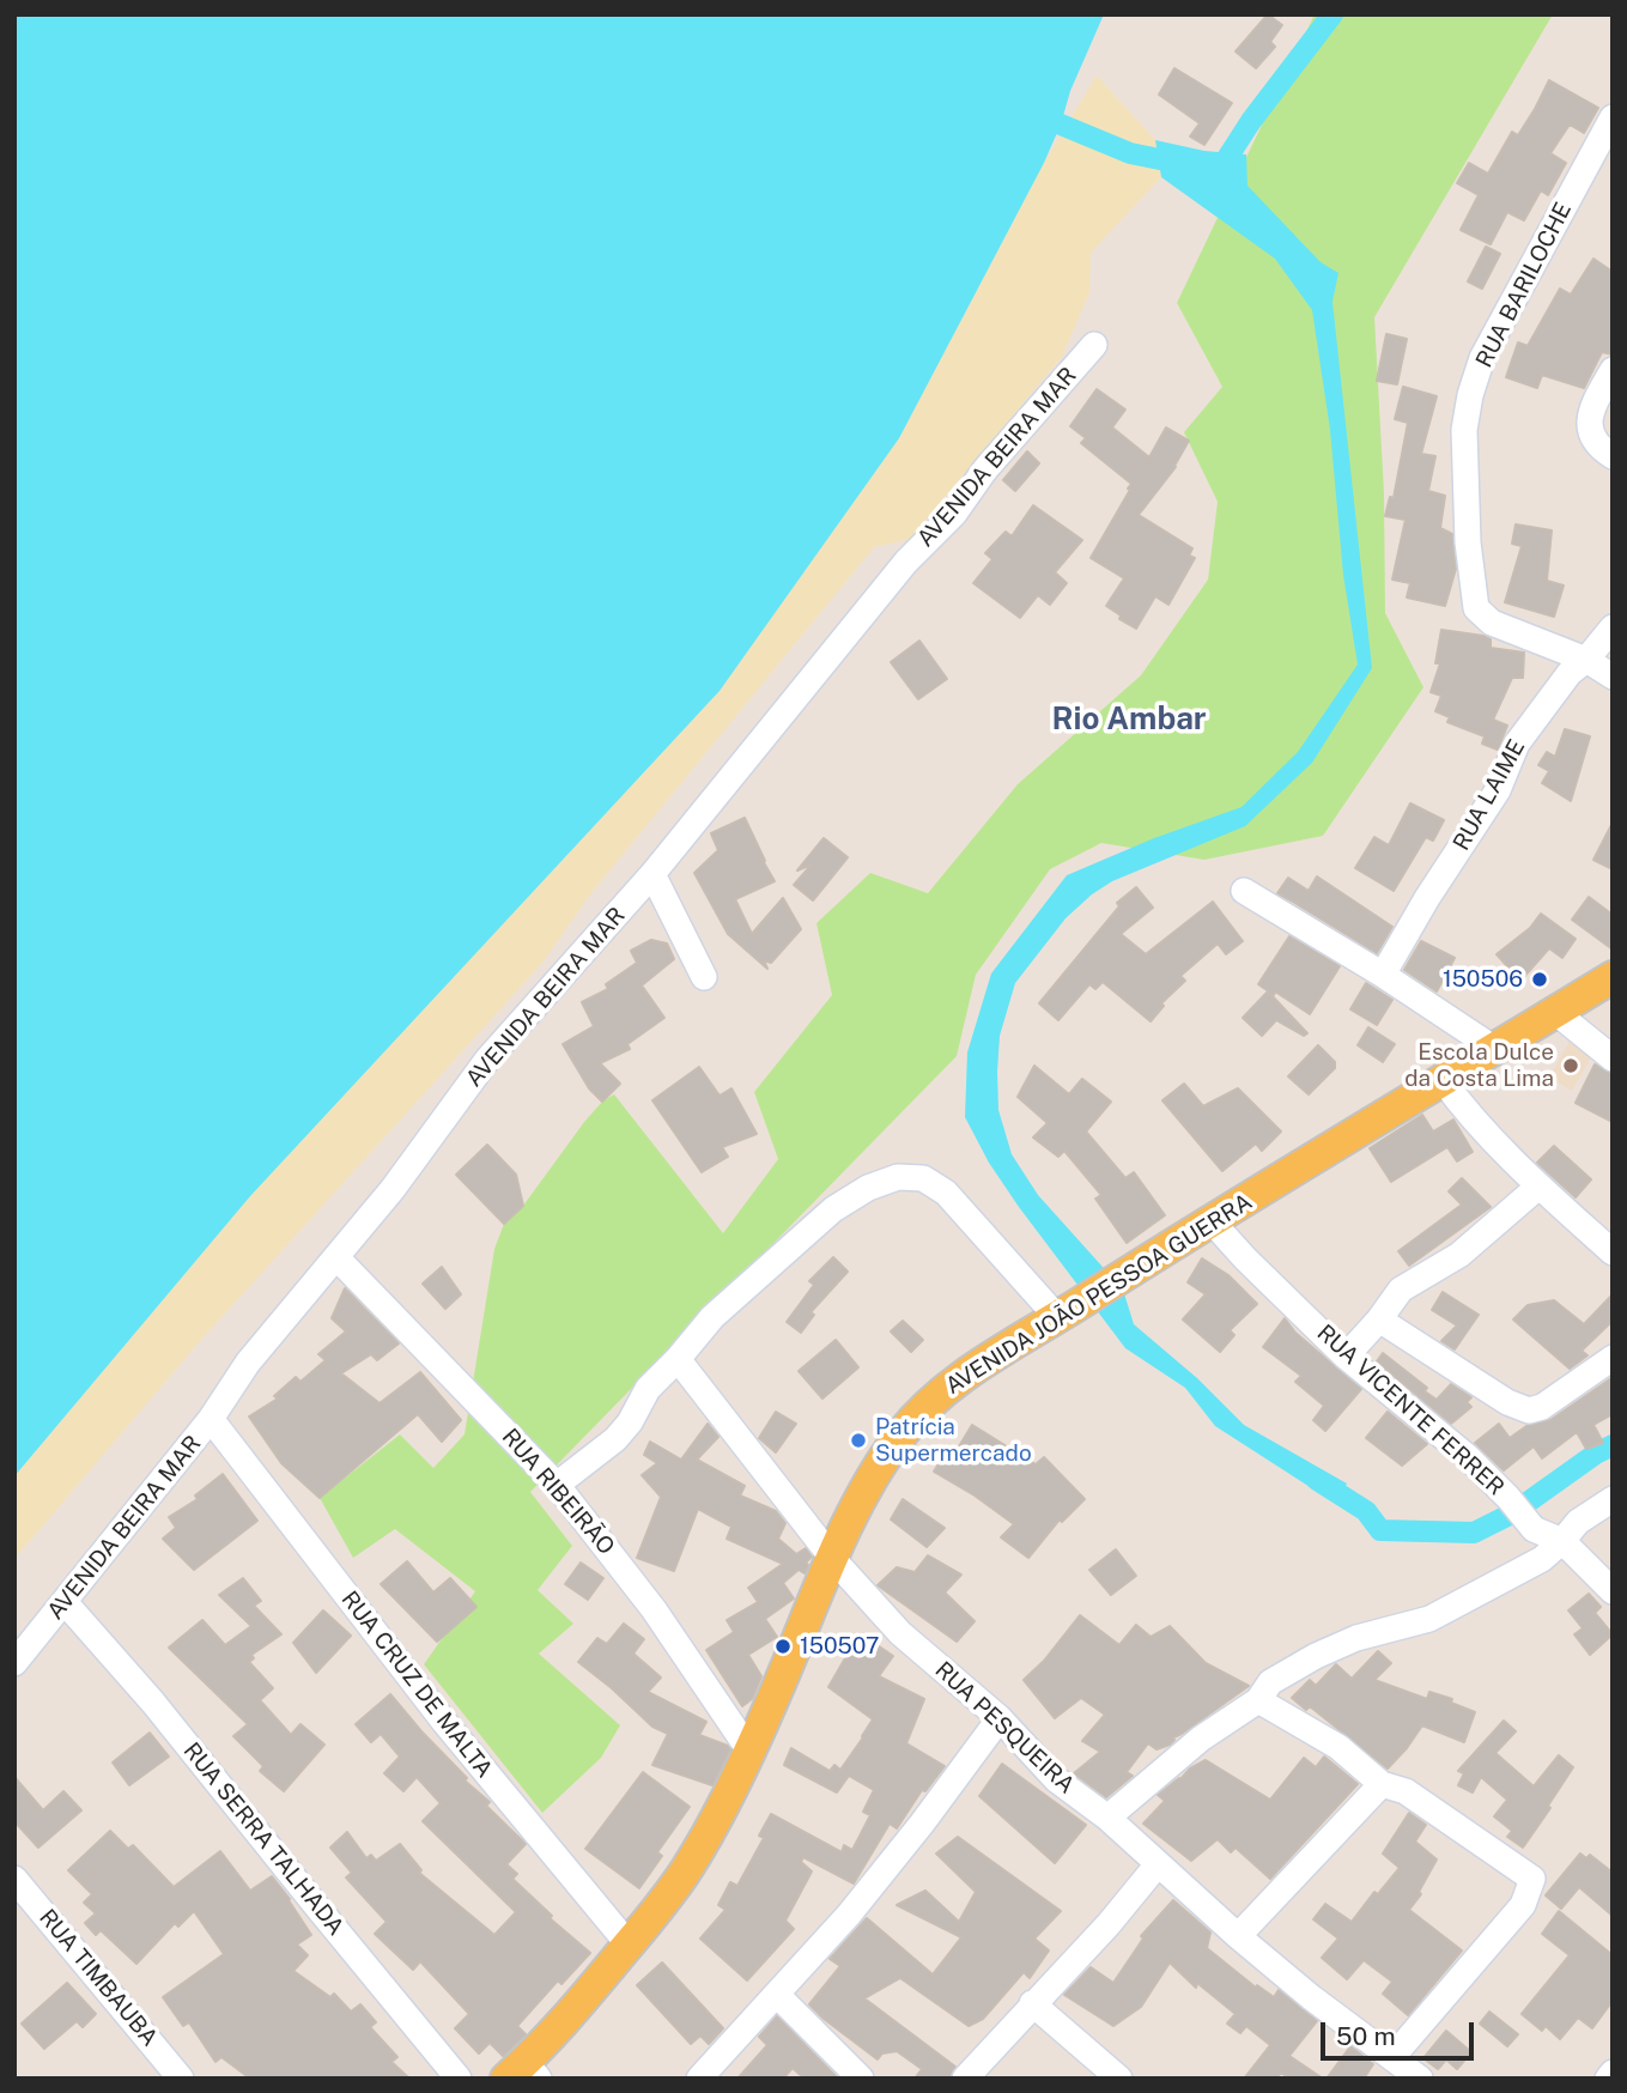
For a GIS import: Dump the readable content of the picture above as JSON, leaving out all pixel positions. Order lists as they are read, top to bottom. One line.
{"streets":{"main road":["AVENIDA JOÃO PESSOA GUERRA"],"street":["RUA BARILOCHE","AVENIDA BEIRA MAR","RUA LAIME","RUA VICENTE FERRER","RUA RIBEIRÃO","RUA CRUZ DE MALTA","RUA PESQUEIRA","RUA SERRA TALHADA","RUA TIMBAUBA"]},"crossings":[["RUA BARILOCHE","RUA LAIME"],["AVENIDA BEIRA MAR","RUA RIBEIRÃO"],["AVENIDA BEIRA MAR","RUA CRUZ DE MALTA"],["AVENIDA BEIRA MAR","RUA SERRA TALHADA"],["AVENIDA JOÃO PESSOA GUERRA","RUA VICENTE FERRER"],["AVENIDA JOÃO PESSOA GUERRA","RUA RIBEIRÃO"],["AVENIDA JOÃO PESSOA GUERRA","RUA CRUZ DE MALTA"],["AVENIDA JOÃO PESSOA GUERRA","RUA PESQUEIRA"]],"districts":["Rio Ambar"],"places":["150506","Escola Dulce da Costa Lima","Patrícia Supermercado","150507"],"scale_bar":"50 m"}
